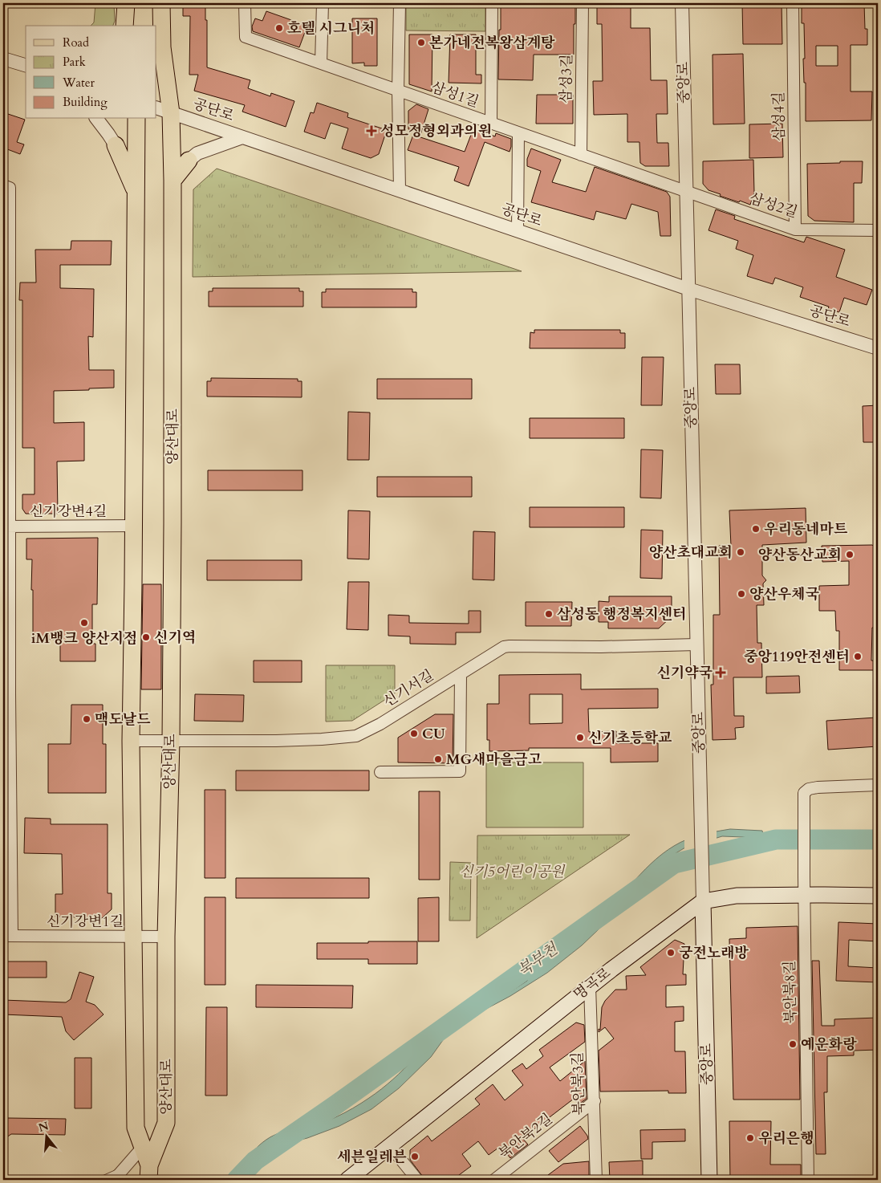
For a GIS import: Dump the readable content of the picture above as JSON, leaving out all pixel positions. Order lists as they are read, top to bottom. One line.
{"streets":{"main road":["중앙로","양산대로","명곡로"],"street":["삼성3길","삼성1길","공단로","삼성4길","삼성2길","신기강변4길","신기서길","신기강변1길","북안북8길","북안북3길","북안북2길"]},"crossings":[["삼성3길","삼성1길"],["중앙로","삼성1길"],["중앙로","공단로"],["중앙로","삼성2길"],["중앙로","신기서길"],["중앙로","명곡로"],["삼성1길","삼성2길"],["공단로","양산대로"],["삼성4길","삼성2길"],["양산대로","신기강변4길"],["양산대로","신기서길"],["양산대로","신기강변1길"],["명곡로","북안북8길"],["명곡로","북안북3길"],["북안북3길","북안북2길"]],"water":["북부천"],"parks":["신기5어린이공원"],"places":{"other":["호텔 시그니처","본가네전복왕삼계탕","우리동네마트","양산초대교회","양산동산교회","양산우체국","삼성동 행정복지센터","iM뱅크 양산지점","신기역","중앙119안전센터","맥도날드","CU","신기초등학교","MG새마을금고","궁전노래방","예운화랑","우리은행","세븐일레븐"],"health":["성모정형외과의원","신기약국"]},"legend":["Road","Park","Water","Building"],"north":"top"}
